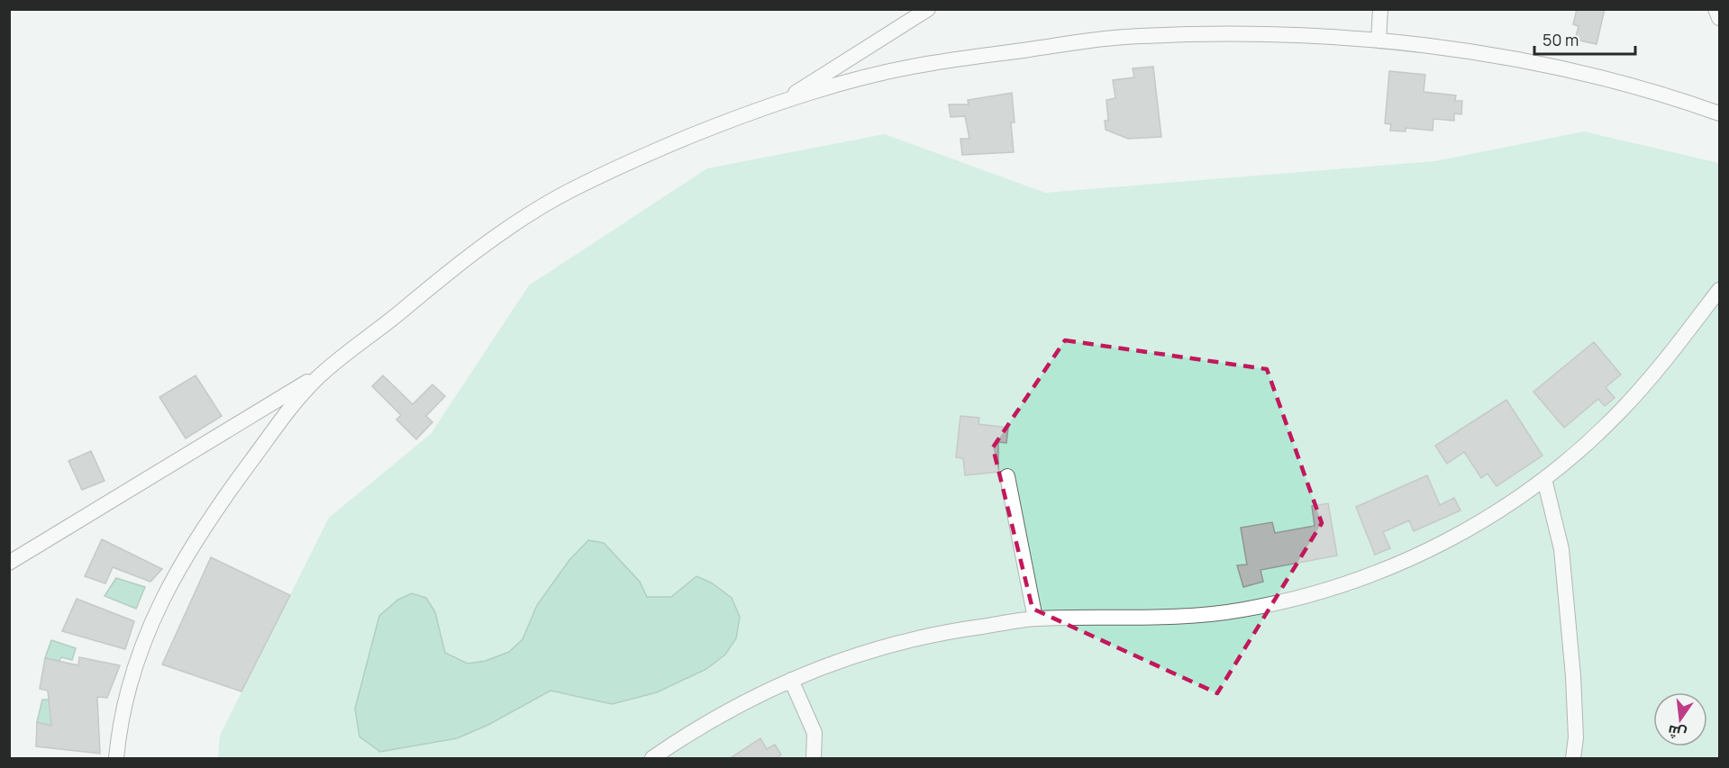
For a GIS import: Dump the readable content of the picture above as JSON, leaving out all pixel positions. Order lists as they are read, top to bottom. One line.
{"scale_bar":"50 m","north":"bottom"}
